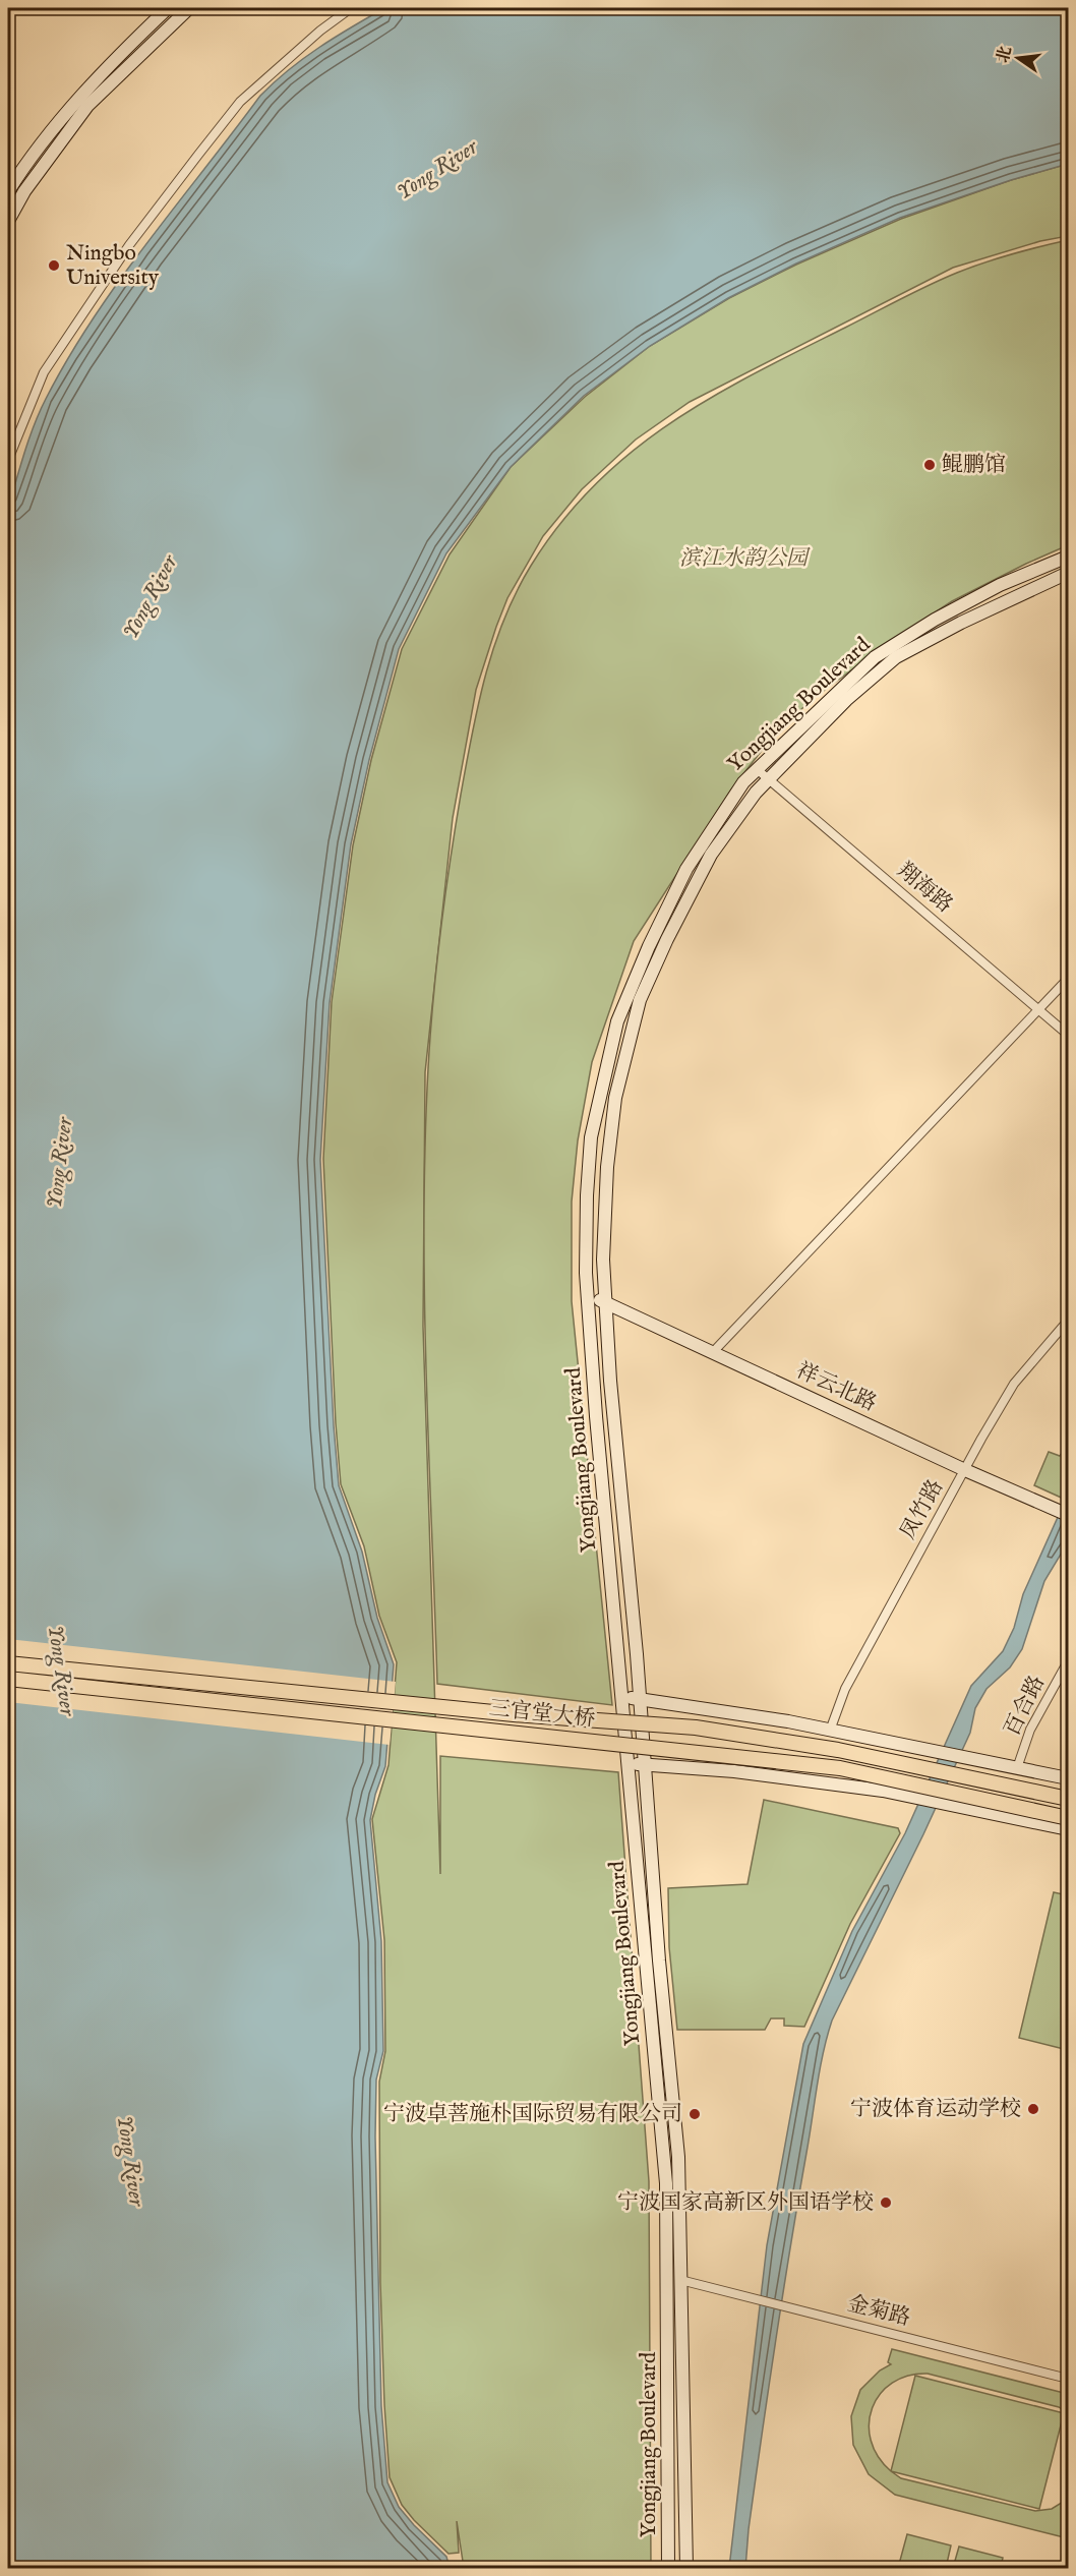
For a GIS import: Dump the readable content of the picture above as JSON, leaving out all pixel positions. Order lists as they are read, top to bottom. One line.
{"streets":{"main road":["Yongjiang Boulevard","祥云北路","三官堂大桥"],"street":["翔海路","凤竹路","百合路","金菊路"]},"crossings":[["Yongjiang Boulevard","翔海路"],["Yongjiang Boulevard","祥云北路"],["Yongjiang Boulevard","金菊路"],["祥云北路","凤竹路"]],"water":["Yong River"],"parks":["滨江水韵公园"],"places":["Ningbo University","鲲鹏馆","宁波体育运动学校","宁波卓菩施朴国际贸易有限公司","宁波国家高新区外国语学校"],"north":"left"}
